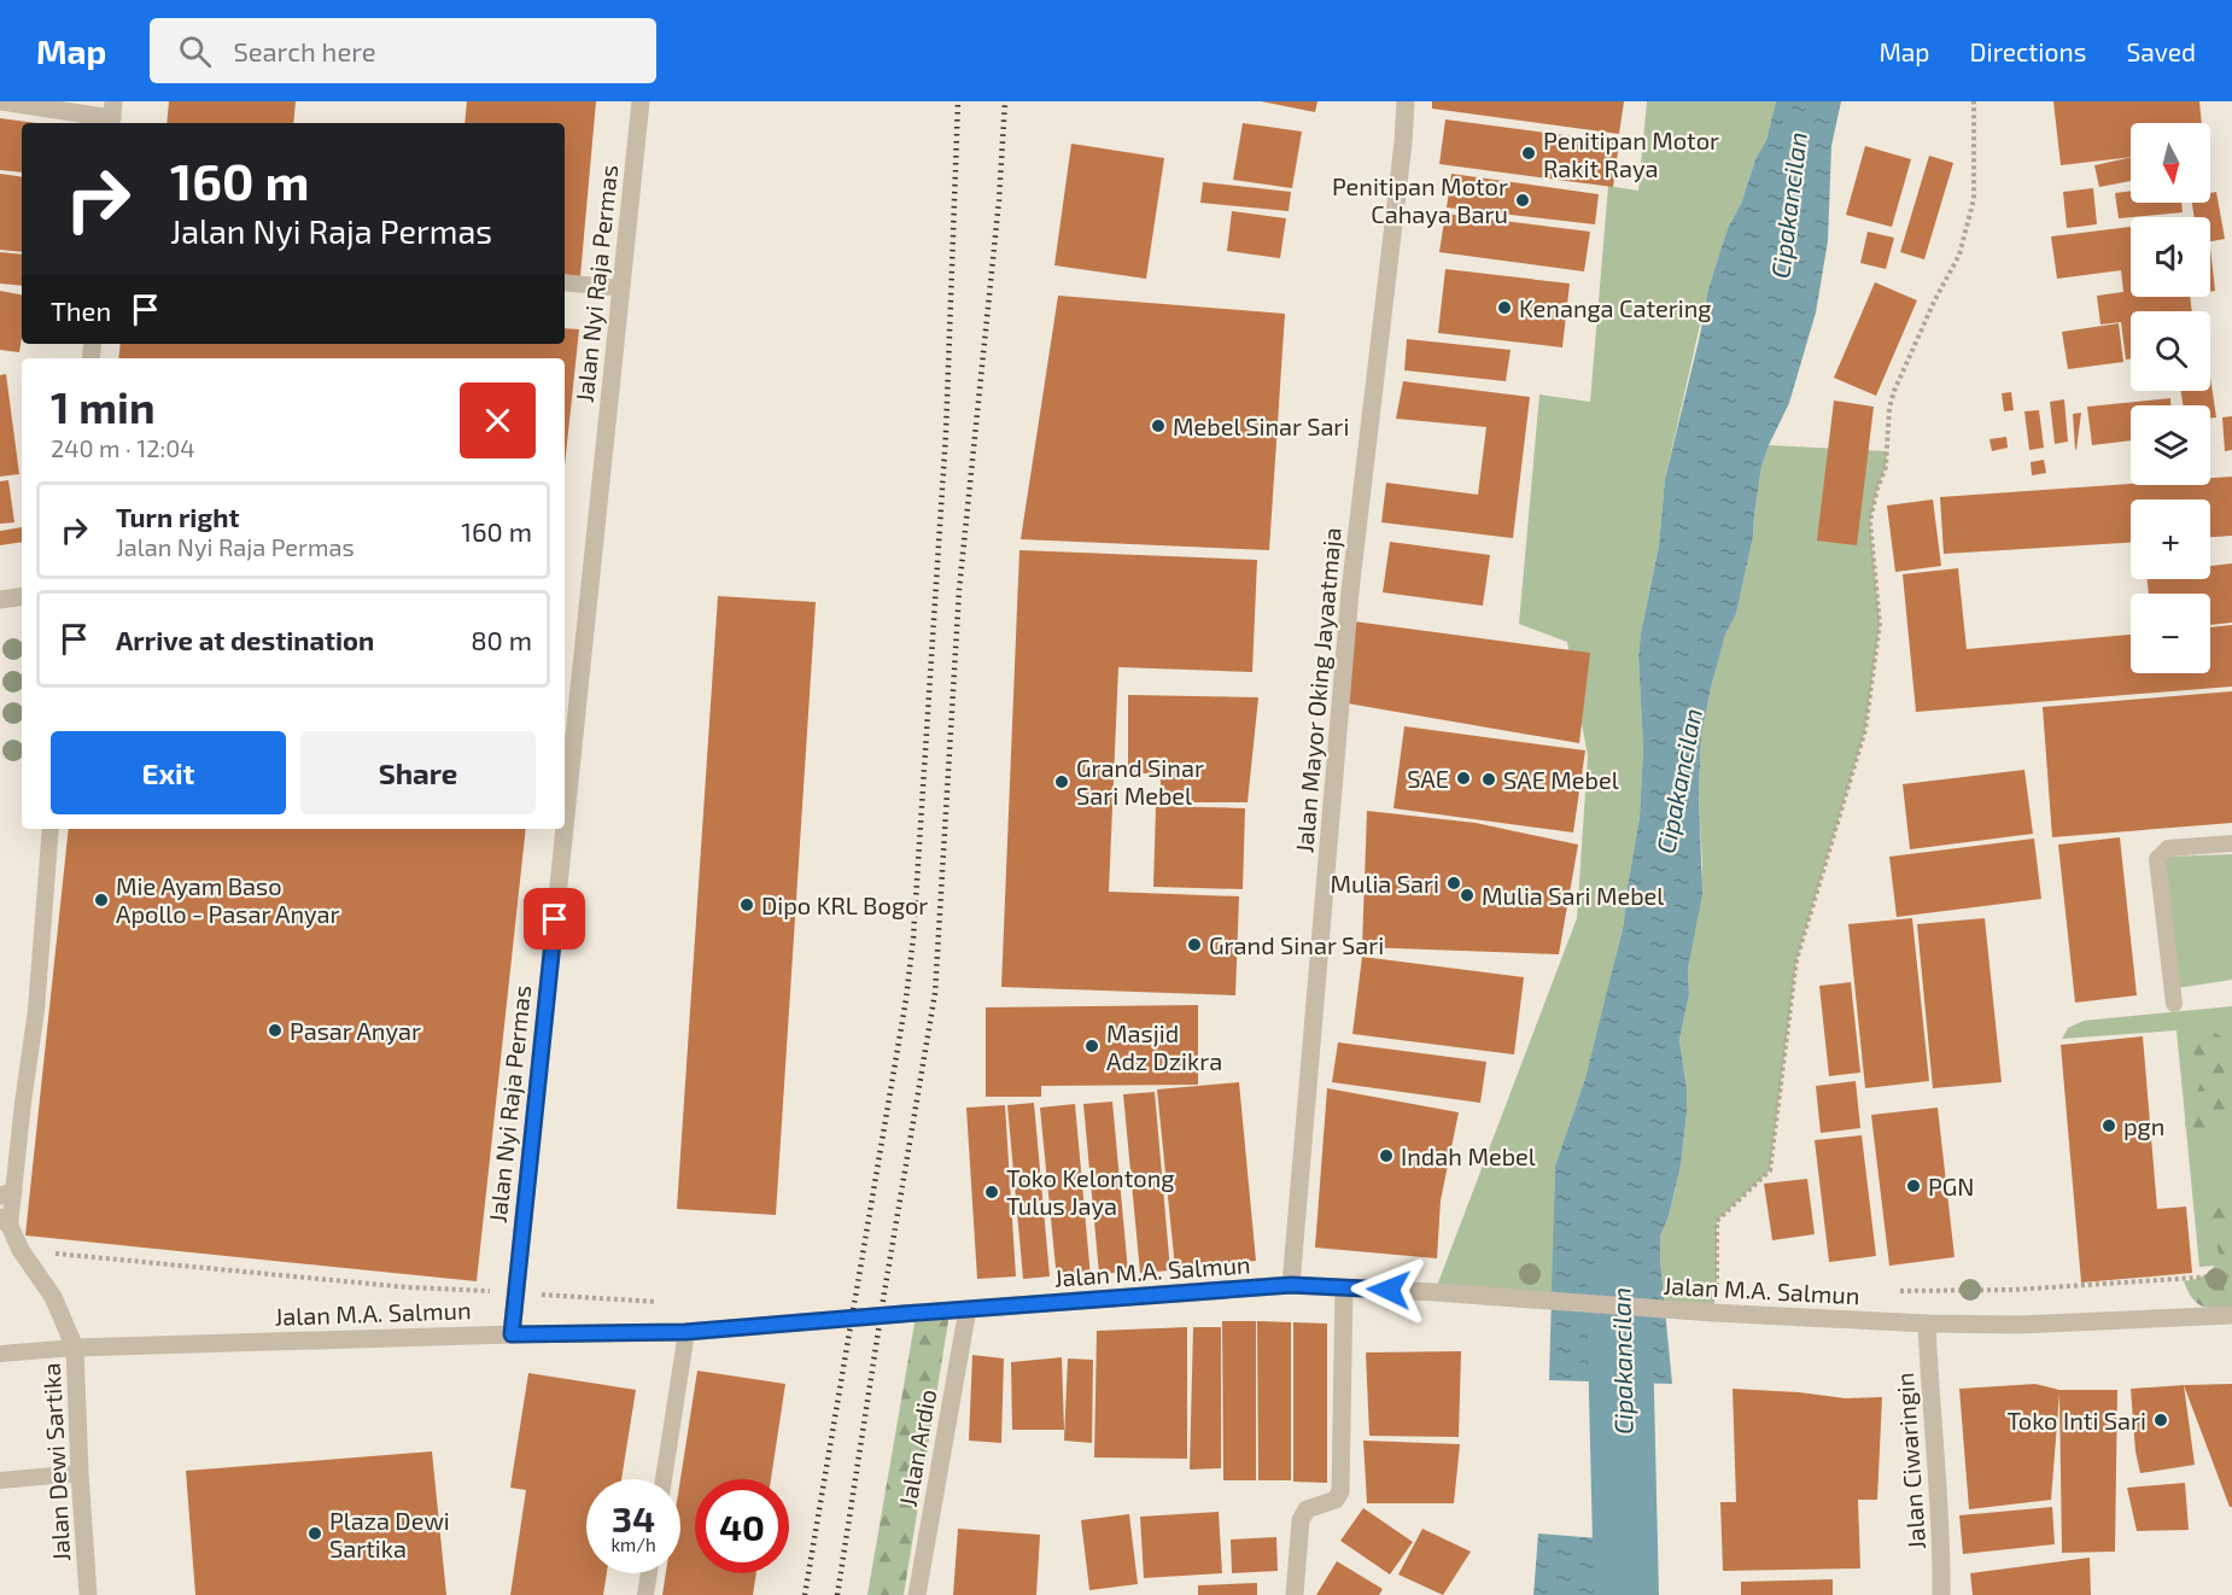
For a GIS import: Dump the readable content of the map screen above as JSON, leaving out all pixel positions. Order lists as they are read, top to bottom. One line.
{"streets":{"street":["Jalan Nyi Raja Permas","Jalan Mayor Oking Jayaatmaja","Jalan M.A. Salmun","Jalan Ardio","Jalan Ciwaringin","Jalan Dewi Sartika"]},"crossings":[["Jalan Nyi Raja Permas","Jalan M.A. Salmun"],["Jalan Mayor Oking Jayaatmaja","Jalan M.A. Salmun"],["Jalan M.A. Salmun","Jalan Ardio"],["Jalan M.A. Salmun","Jalan Ciwaringin"],["Jalan M.A. Salmun","Jalan Dewi Sartika"]],"water":["Cipakancilan"],"places":["Penitipan Motor Rakit Raya","Penitipan Motor Cahaya Baru","Kenanga Catering","Mebel Sinar Sari","SAE","SAE Mebel","Grand Sinar Sari Mebel","Mulia Sari","Mulia Sari Mebel","Mie Ayam Baso Apollo - Pasar Anyar","Dipo KRL Bogor","Grand Sinar Sari","Pasar Anyar","Masjid Adz Dzikra","pgn","Indah Mebel","PGN","Toko Kelontong Tulus Jaya","Toko Inti Sari","Plaza Dewi Sartika"],"north":"bottom","page":{"header":"Map","search":"Search here","nav":["Map","Directions","Saved"],"map_buttons":["+","−"],"turn":["160 m","Jalan Nyi Raja Permas"],"then":"Then","heading":["1 min","240 m · 12:04"],"list":[{"name":"Turn right","note":"Jalan Nyi Raja Permas","value":"160 m"},{"name":"Arrive at destination","value":"80 m"}],"buttons":["Exit","Share"],"speed":"34 km/h","limit":"40"}}
